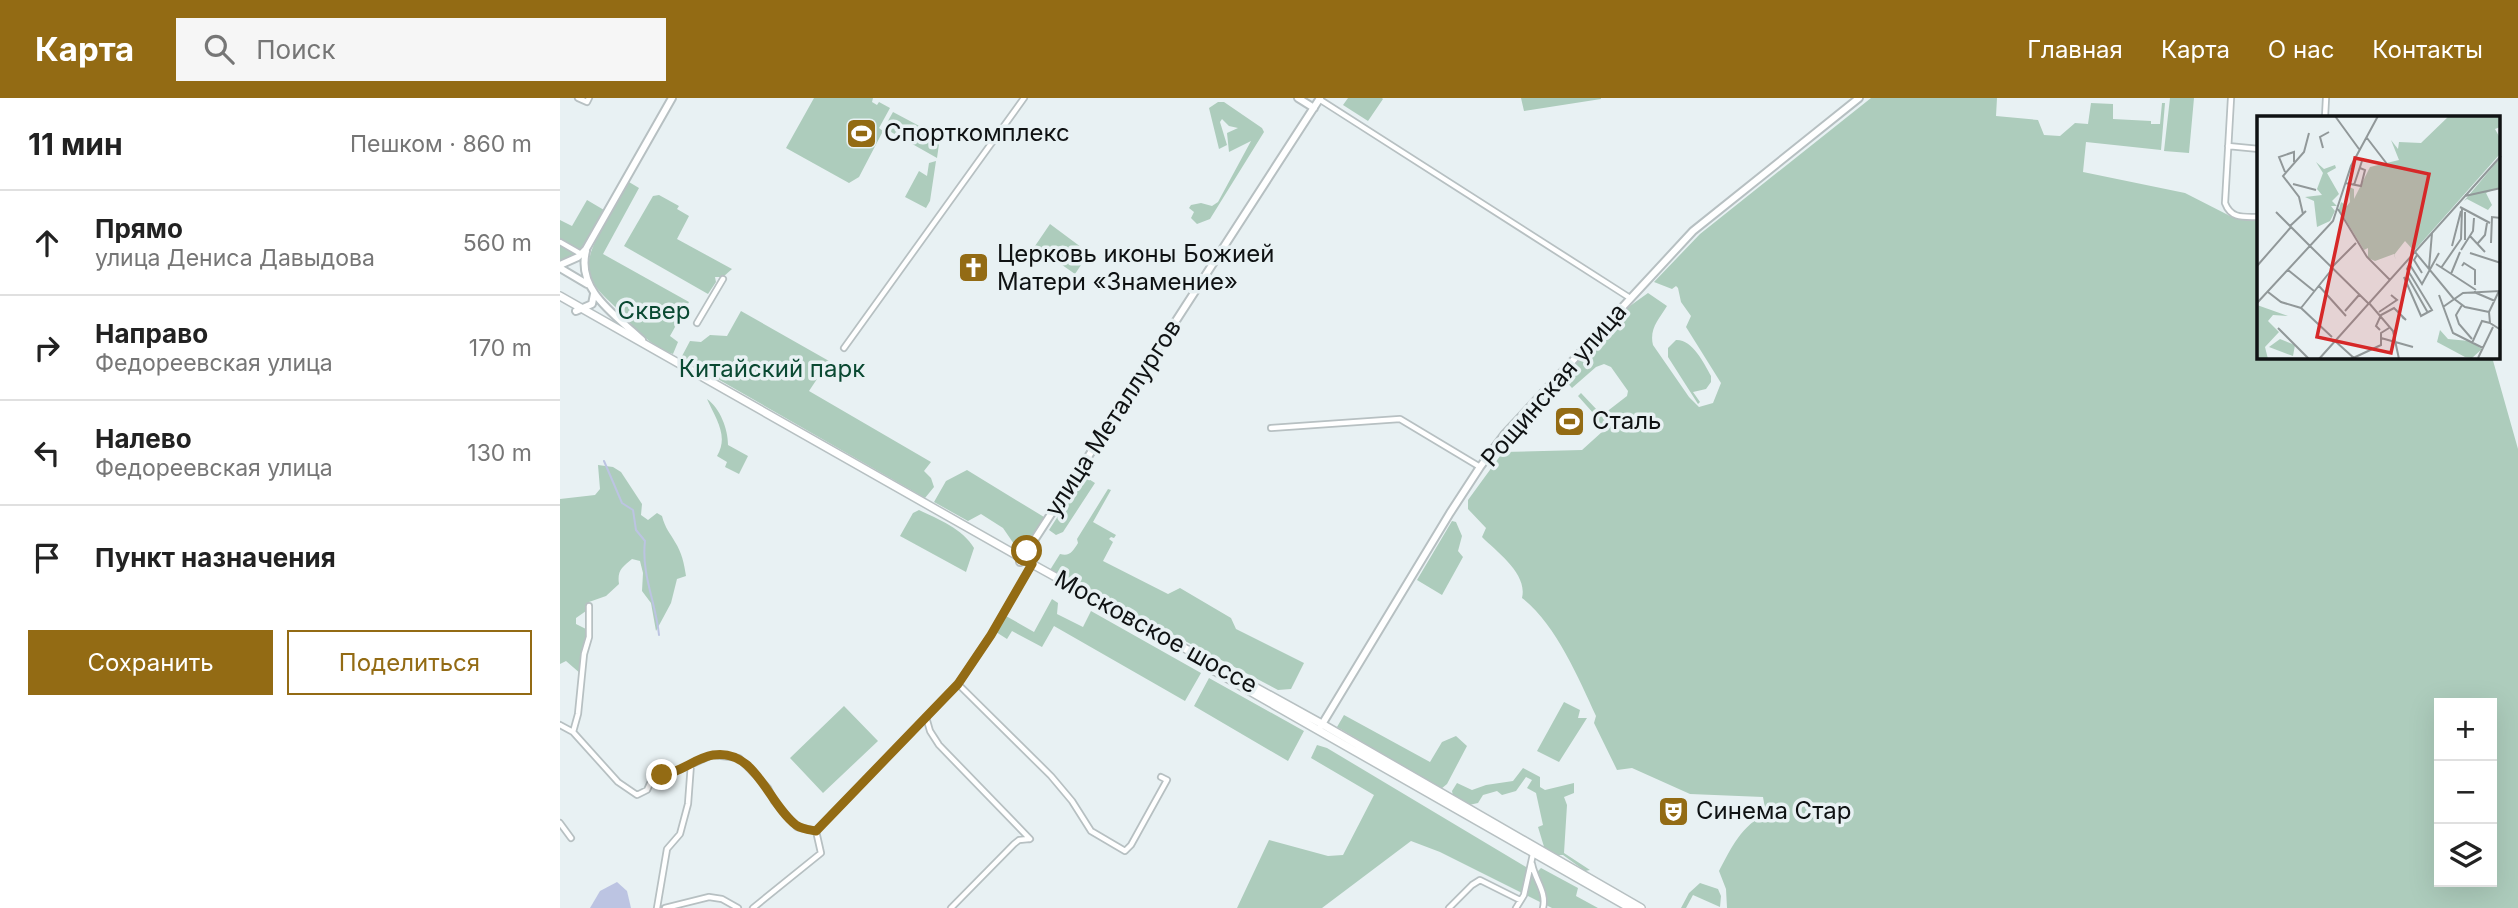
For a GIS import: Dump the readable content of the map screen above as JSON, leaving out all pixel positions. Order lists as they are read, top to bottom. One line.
{"streets":{"main road":["Рощинская улица","улица Металлургов","Московское шоссе"]},"crossings":[["Рощинская улица","Московское шоссе"],["улица Металлургов","Московское шоссе"]],"parks":["Сквер","Китайский парк"],"places":{"sports":["Спорткомплекс","Сталь"],"church":["Церковь иконы Божией Матери «Знамение»"],"theatre":["Синема Стар"]},"page":{"header":"Карта","search":"Поиск","nav":["Главная","Карта","О нас","Контакты"],"heading":["11 мин","Пешком · 860 m"],"list":[["Прямо","улица Дениса Давыдова","560 m"],["Направо","Федореевская улица","170 m"],["Налево","Федореевская улица","130 m"],"Пункт назначения"],"buttons":["Сохранить","Поделиться"],"map_buttons":["+","−"]}}
